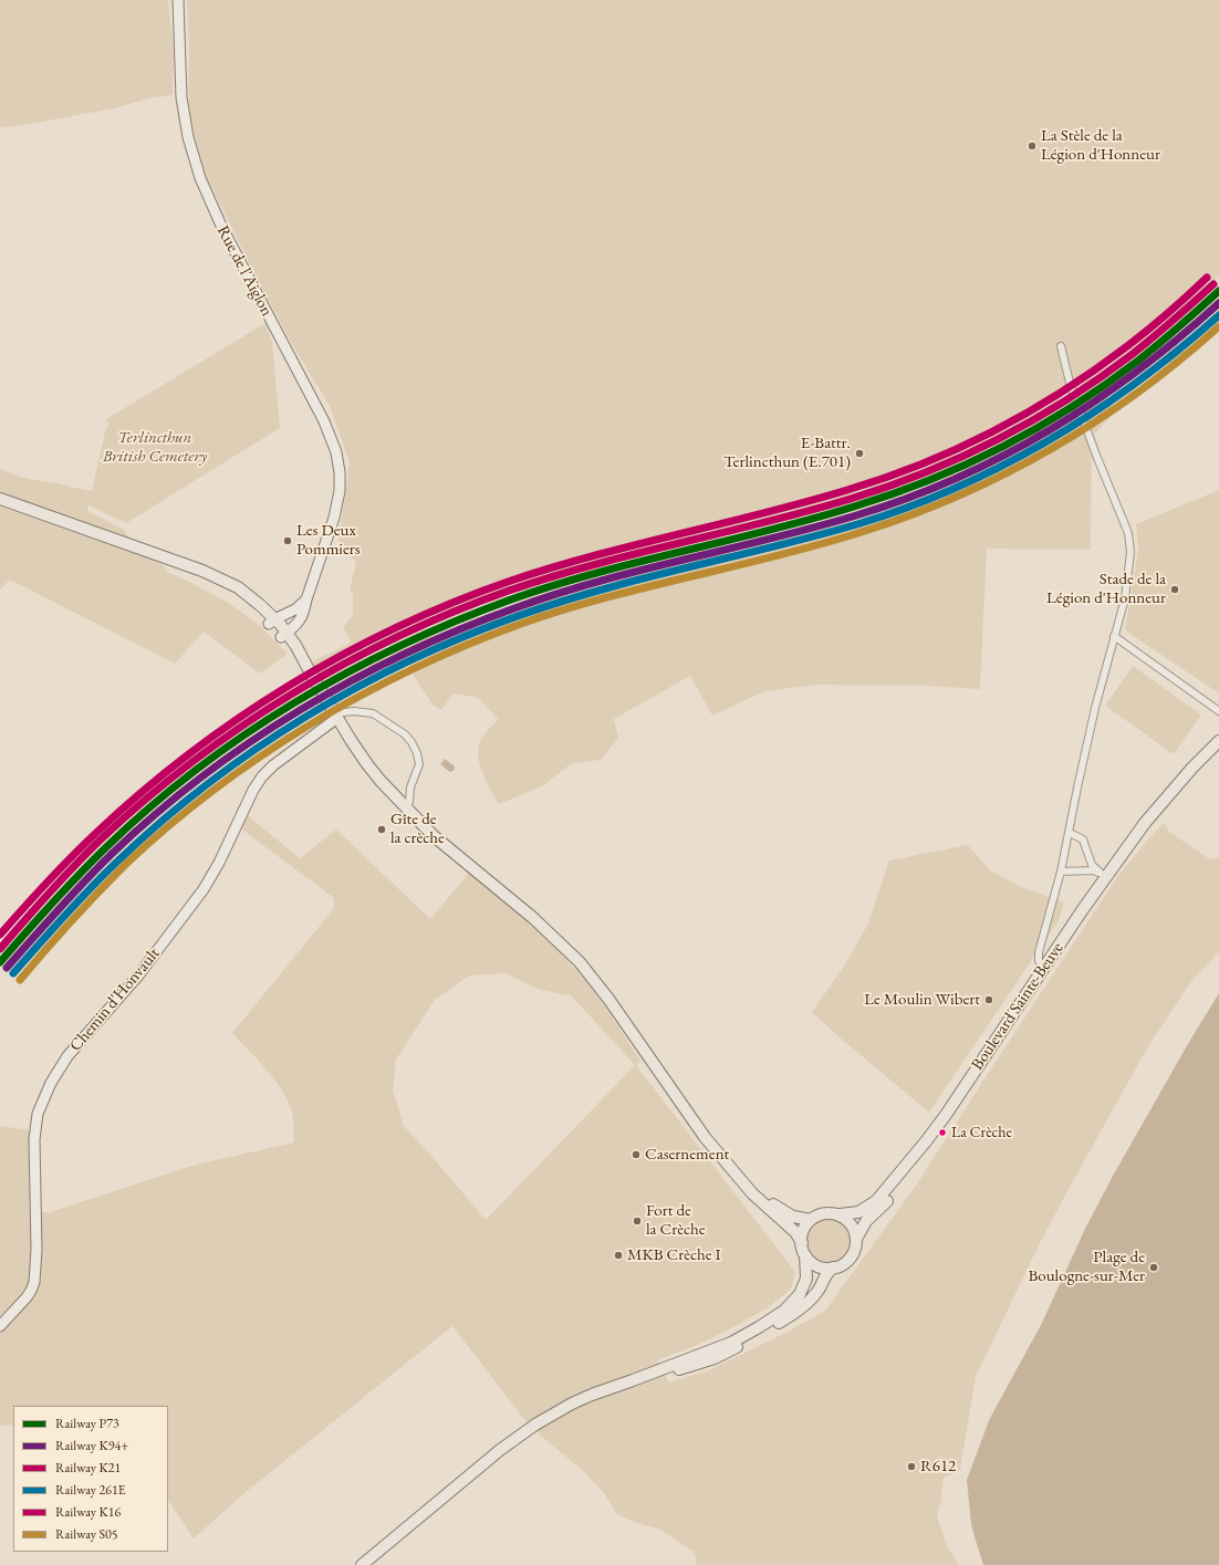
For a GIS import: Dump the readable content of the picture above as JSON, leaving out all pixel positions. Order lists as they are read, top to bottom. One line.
{"streets":{"main road":["Boulevard Sainte-Beuve"],"street":["Rue de l'Aiglon","Chemin d'Honvault"]},"parks":["Terlincthun British Cemetery"],"places":["La Stèle de la Légion d'Honneur","E-Battr. Terlincthun (E.701)","Les Deux Pommiers","Stade de la Légion d'Honneur","Gîte de la crèche","Le Moulin Wibert","La Crèche","Casernement","Fort de la Crèche","MKB Crèche I","Plage de Boulogne-sur-Mer","R612"],"lines":["rail line K16","rail line K21","rail line P73","rail line K94+","rail line 261E","rail line S05"],"legend":["Railway P73","Railway K94+","Railway K21","Railway 261E","Railway K16","Railway S05"]}
